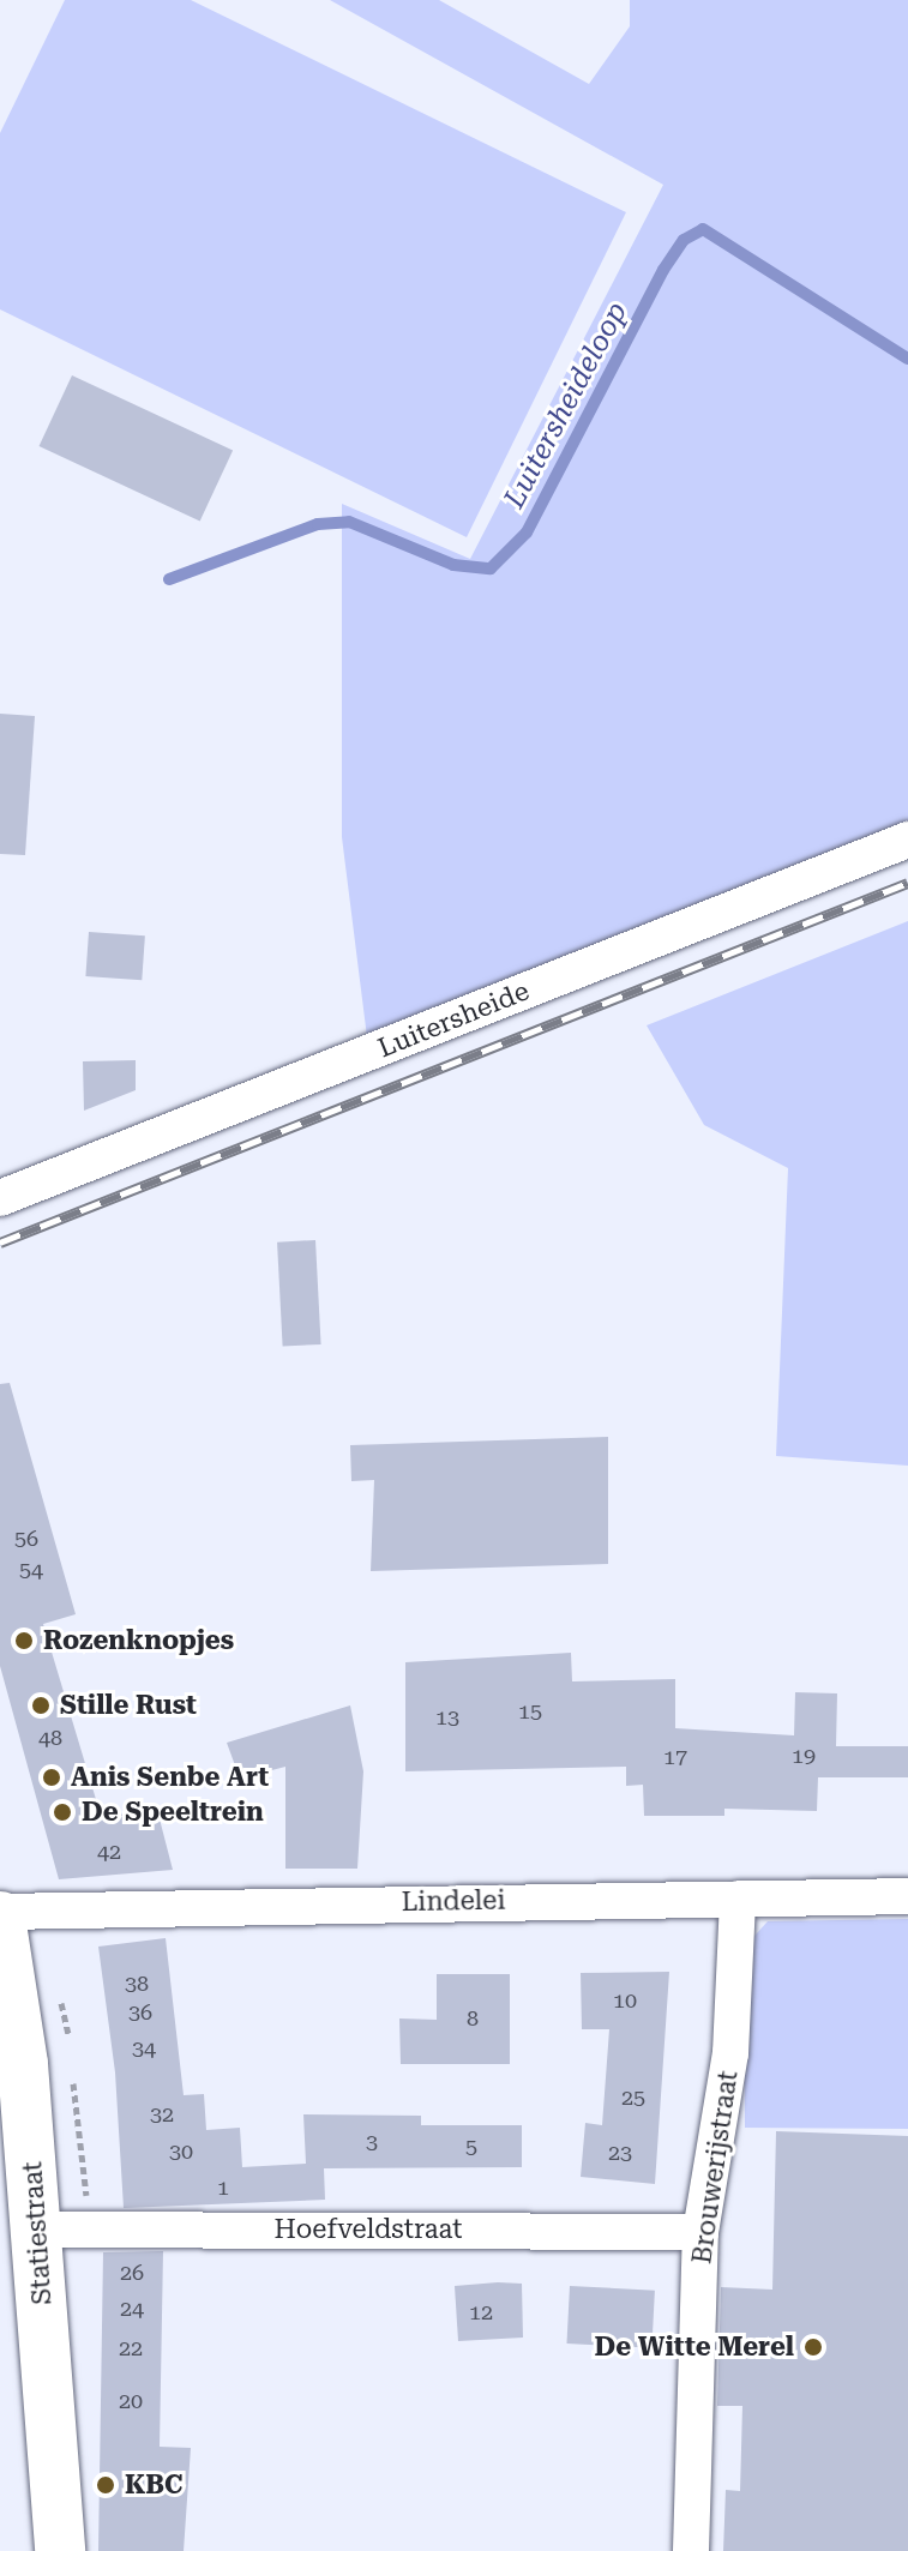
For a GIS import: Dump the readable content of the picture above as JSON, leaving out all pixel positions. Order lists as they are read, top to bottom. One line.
{"streets":{"street":["Luitersheide","Lindelei","Brouwerijstraat","Hoefveldstraat","Statiestraat"]},"crossings":[["Lindelei","Brouwerijstraat"],["Lindelei","Statiestraat"],["Brouwerijstraat","Hoefveldstraat"],["Hoefveldstraat","Statiestraat"]],"water":["Luitersheideloop"],"places":["Rozenknopjes","Stille Rust","Anis Senbe Art","De Speeltrein","De Witte Merel","KBC"],"house_numbers":["56","54","15","13","48","19","17","42","38","10","36","8","34","25","32","3","5","30","23","1","26","24","12","22","20"]}
